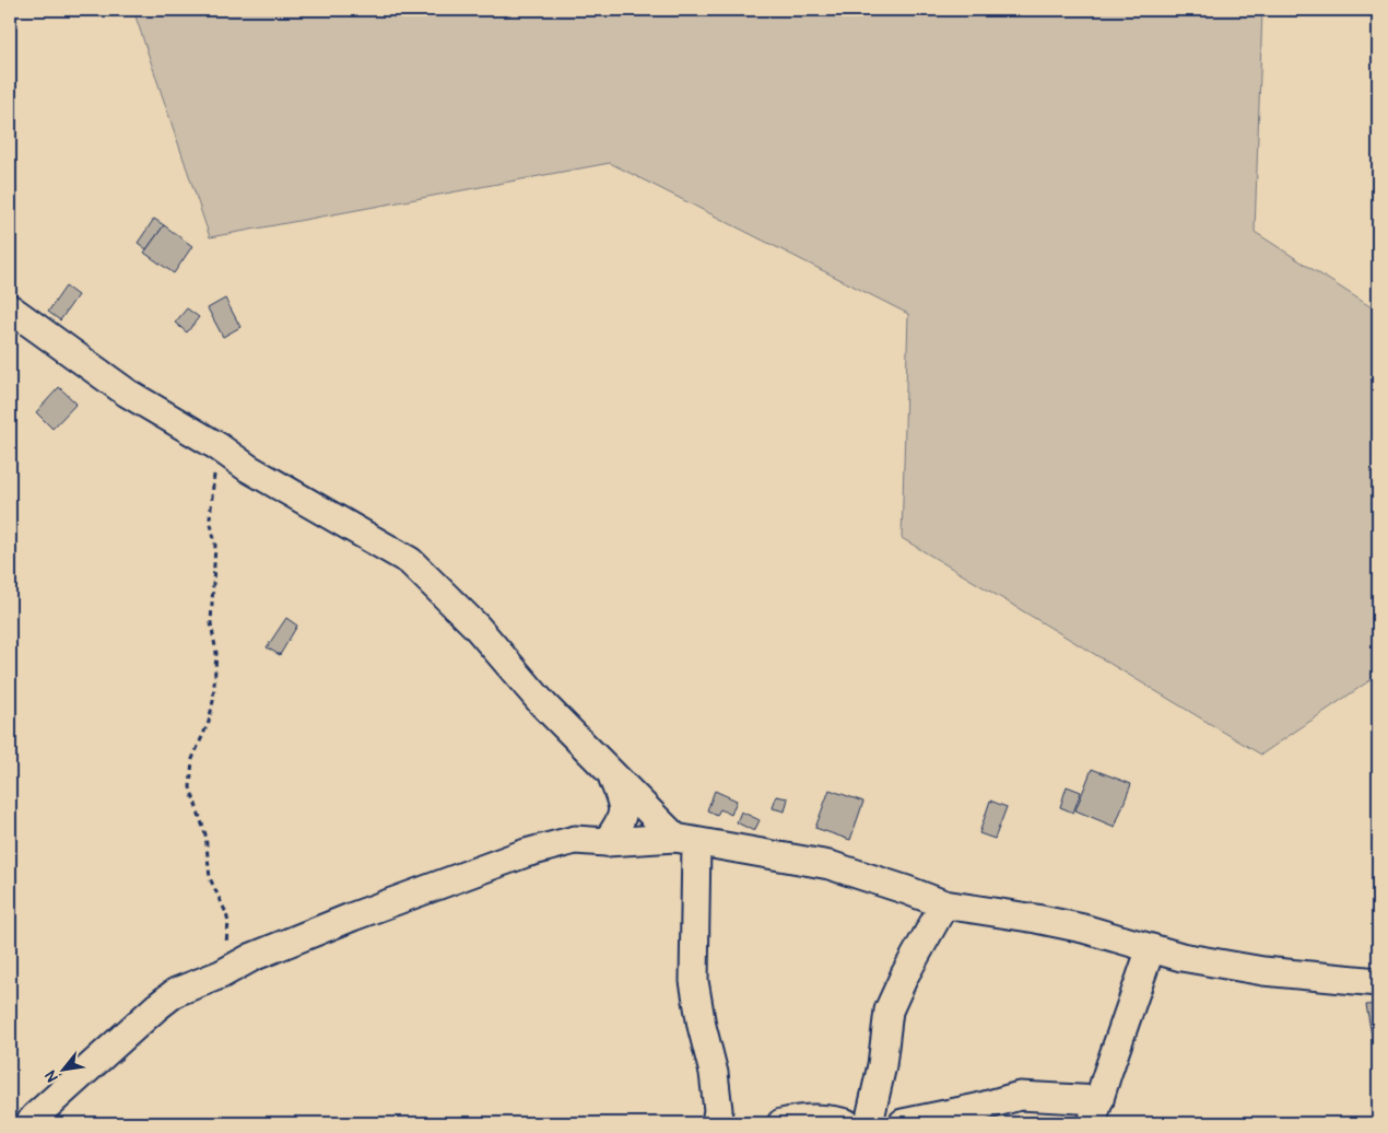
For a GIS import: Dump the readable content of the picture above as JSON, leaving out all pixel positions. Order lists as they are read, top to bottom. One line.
{"north":"bottom left"}
